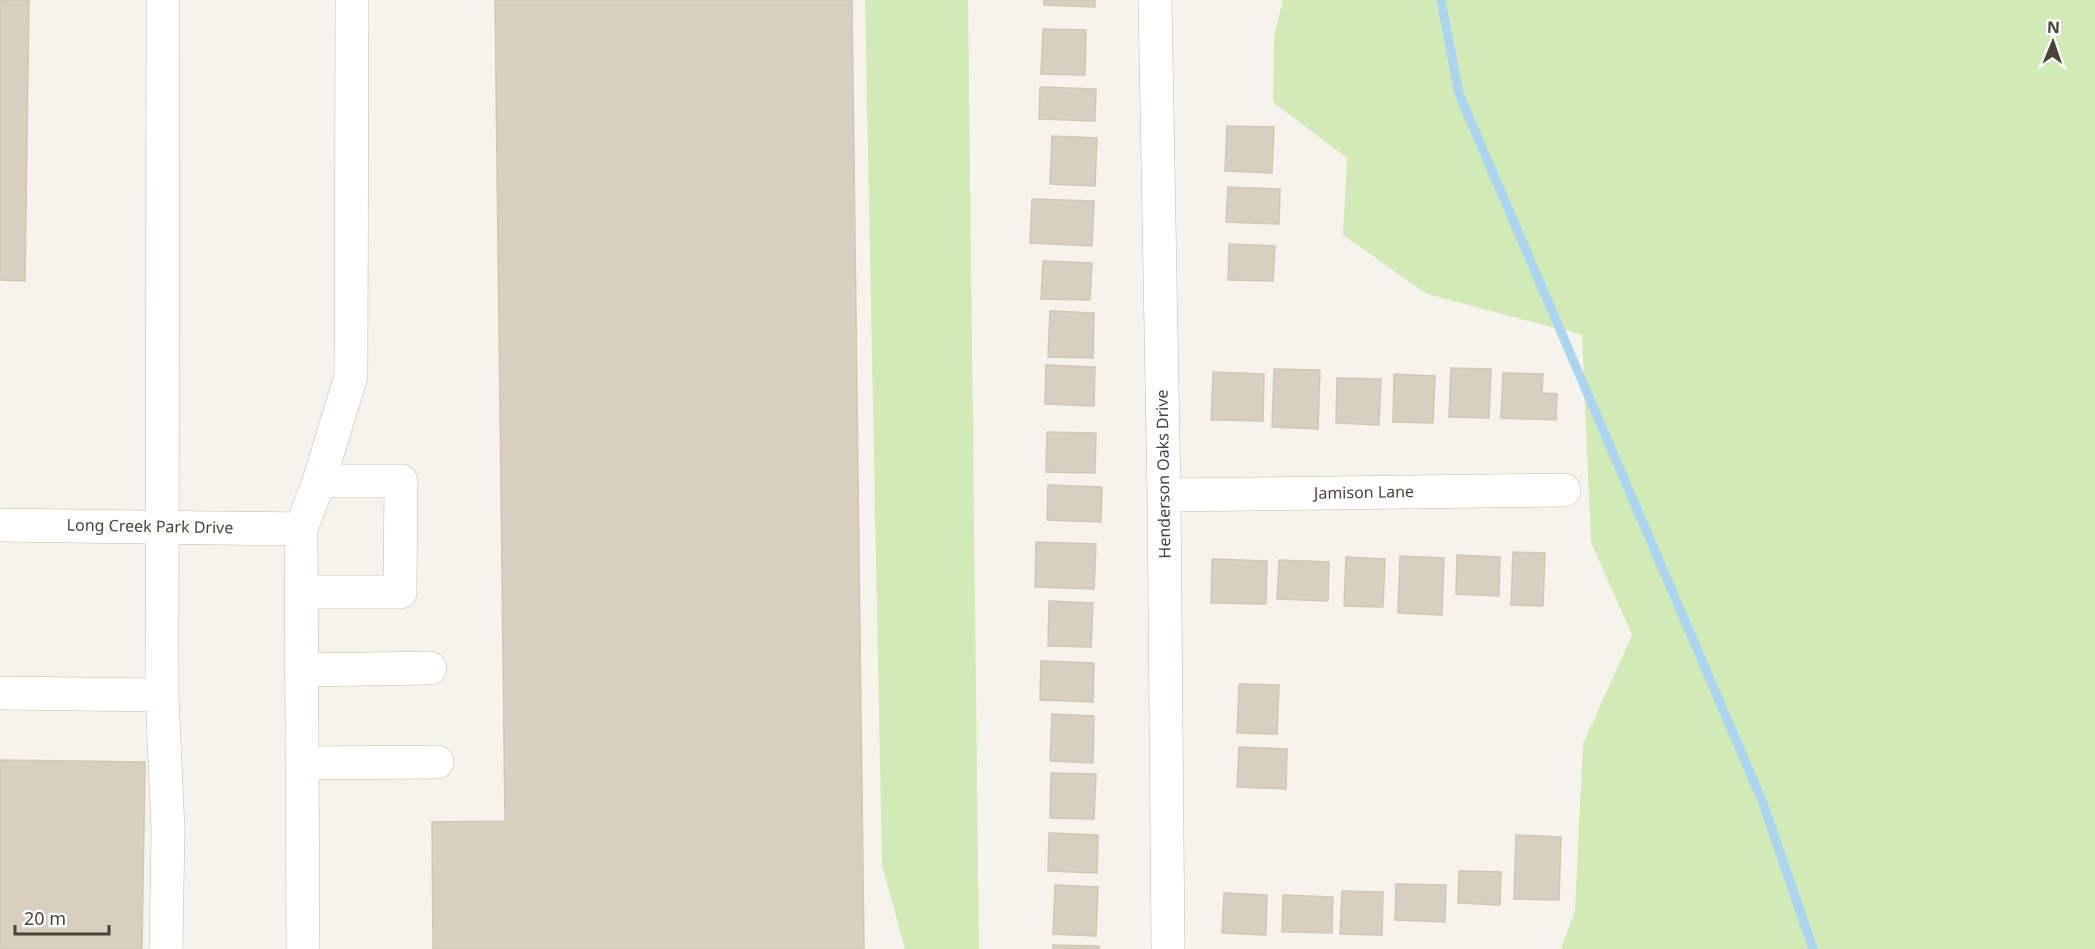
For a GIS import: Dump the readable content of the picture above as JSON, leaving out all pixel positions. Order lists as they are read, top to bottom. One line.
{"streets":{"street":["Henderson Oaks Drive","Jamison Lane","Long Creek Park Drive"]},"crossings":[["Henderson Oaks Drive","Jamison Lane"]],"scale_bar":"20 m","north":"top"}
